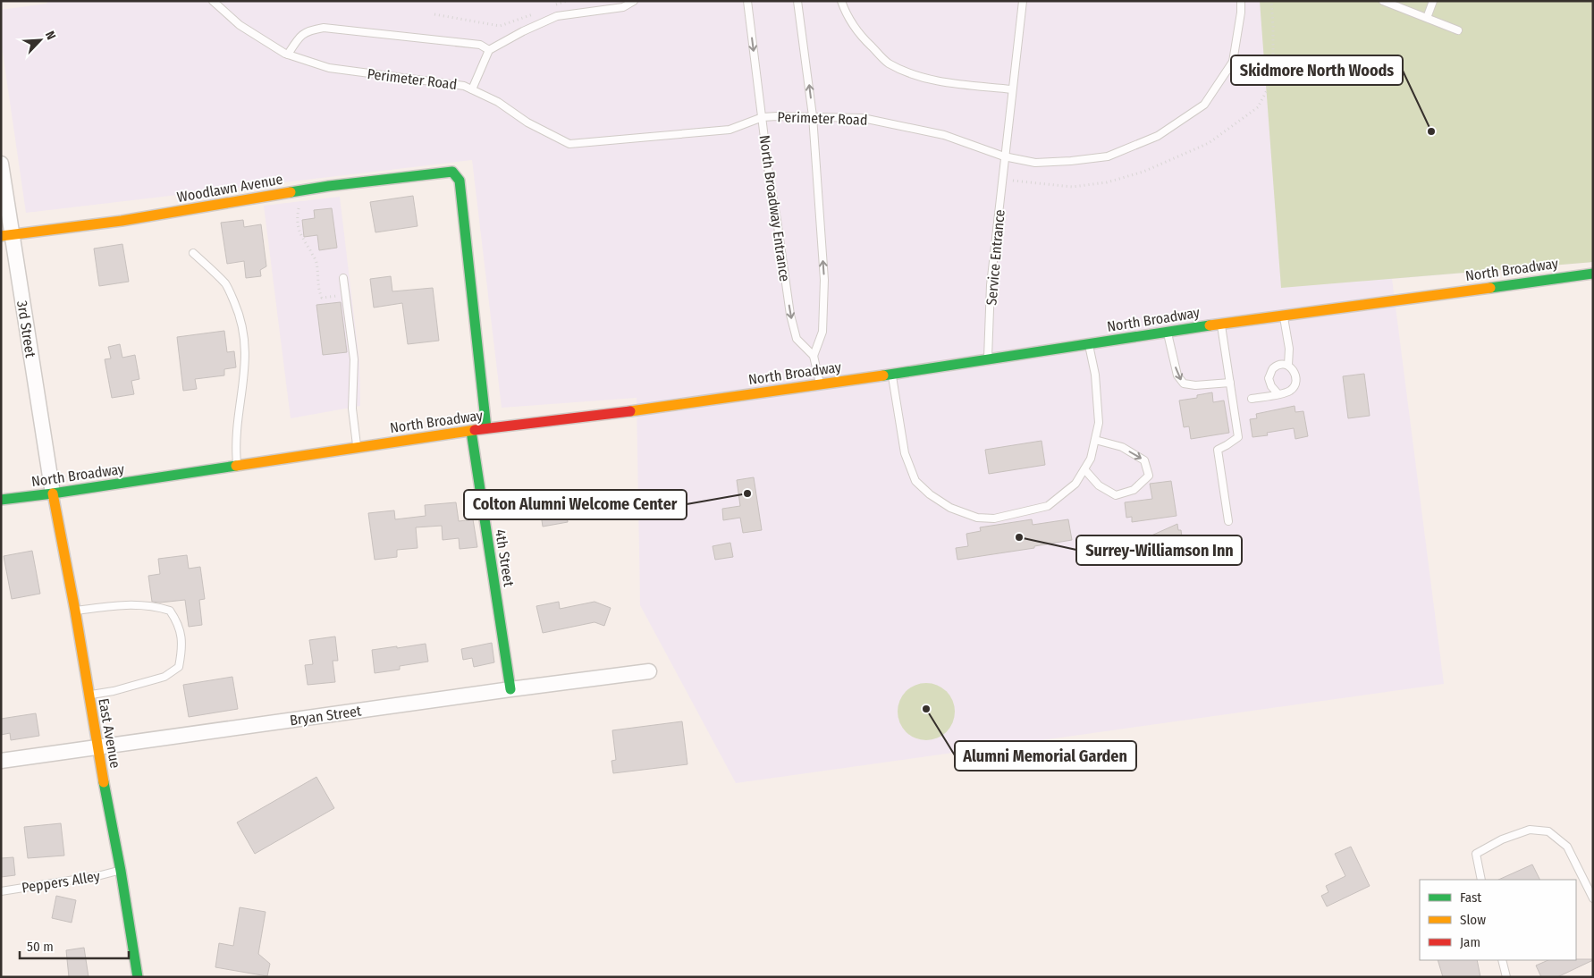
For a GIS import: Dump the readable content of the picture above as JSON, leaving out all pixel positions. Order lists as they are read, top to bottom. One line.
{"streets":{"street":["Woodlawn Avenue","North Broadway","3rd Street","4th Street","Bryan Street","East Avenue"],"lane":["Perimeter Road","North Broadway Entrance","Service Entrance","Peppers Alley"]},"crossings":[["Perimeter Road","North Broadway Entrance"],["Perimeter Road","Service Entrance"],["Woodlawn Avenue","North Broadway"],["Woodlawn Avenue","3rd Street"],["Service Entrance","North Broadway"],["North Broadway","3rd Street"],["North Broadway","4th Street"],["North Broadway","East Avenue"],["3rd Street","East Avenue"],["4th Street","Bryan Street"],["Bryan Street","East Avenue"],["East Avenue","Peppers Alley"]],"places":["Skidmore North Woods","Colton Alumni Welcome Center","Surrey-Williamson Inn","Alumni Memorial Garden"],"legend":["Fast","Slow","Jam"],"scale_bar":"50 m","north":"top right"}
